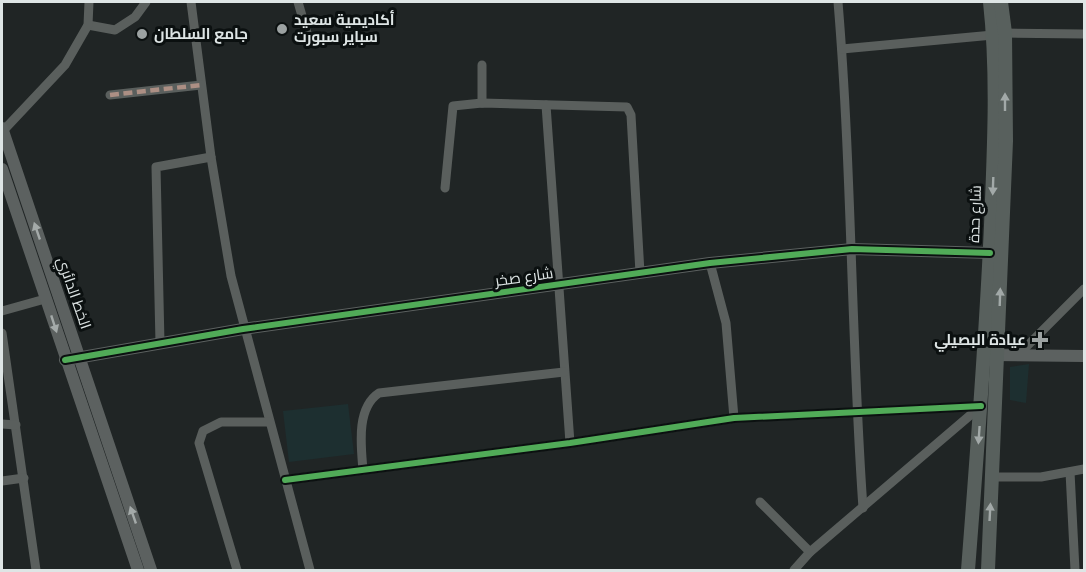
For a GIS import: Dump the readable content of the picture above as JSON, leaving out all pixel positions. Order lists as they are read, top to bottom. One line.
{"streets":{"main road":["شارع حدة"],"street":["شارع صخر","الخط الدائري"]},"crossings":[["شارع حدة","شارع صخر"],["شارع صخر","الخط الدائري"]],"places":{"other":["أكاديمية سعيد سباير سبورت","جامع السلطان"],"health":["عيادة البصيلي"]}}
